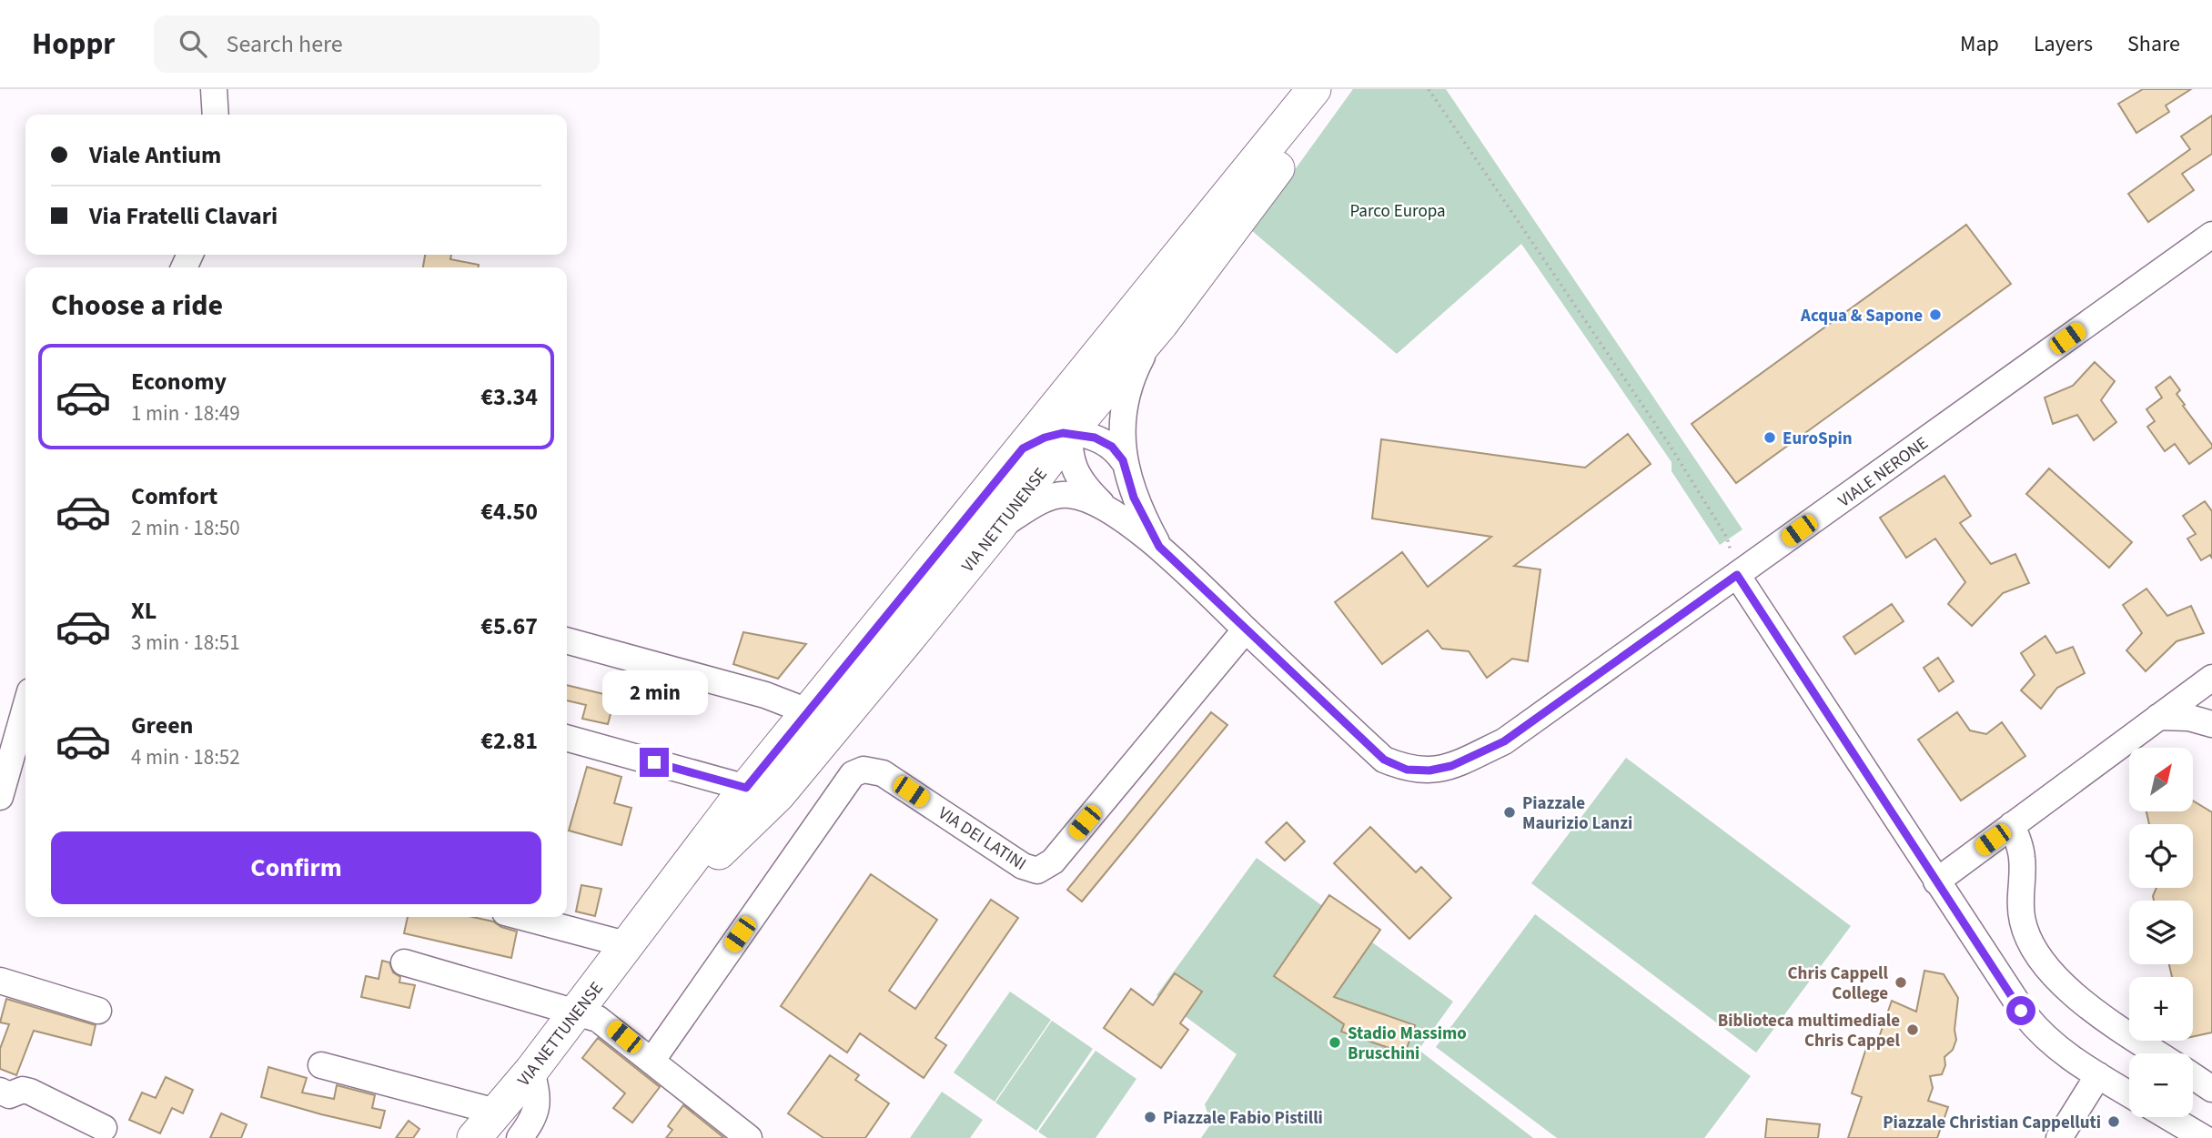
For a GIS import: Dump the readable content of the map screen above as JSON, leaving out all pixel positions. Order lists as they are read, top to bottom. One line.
{"streets":{"main road":["VIA NETTUNENSE"],"street":["VIALE NERONE","VIA DEI LATINI"]},"crossings":[["VIALE NERONE","VIA NETTUNENSE"],["VIALE NERONE","VIA DEI LATINI"]],"parks":["Parco Europa"],"places":["Acqua & Sapone","EuroSpin","Piazzale Maurizio Lanzi","Chris Cappell College","Biblioteca multimediale Chris Cappel","Stadio Massimo Bruschini","Piazzale Fabio Pistilli","Piazzale Christian Cappelluti"],"north":"top right","page":{"header":"Hoppr","search":"Search here","nav":["Map","Layers","Share"],"banner":["Viale Antium","Via Fratelli Clavari"],"heading":"Choose a ride","list":[{"name":"Economy","note":"1 min · 18:49","value":"€3.34"},{"name":"Comfort","note":"2 min · 18:50","value":"€4.50"},{"name":"XL","note":"3 min · 18:51","value":"€5.67"},{"name":"Green","note":"4 min · 18:52","value":"€2.81"}],"bubble":"2 min","map_buttons":["+","−"],"buttons":"Confirm"}}
